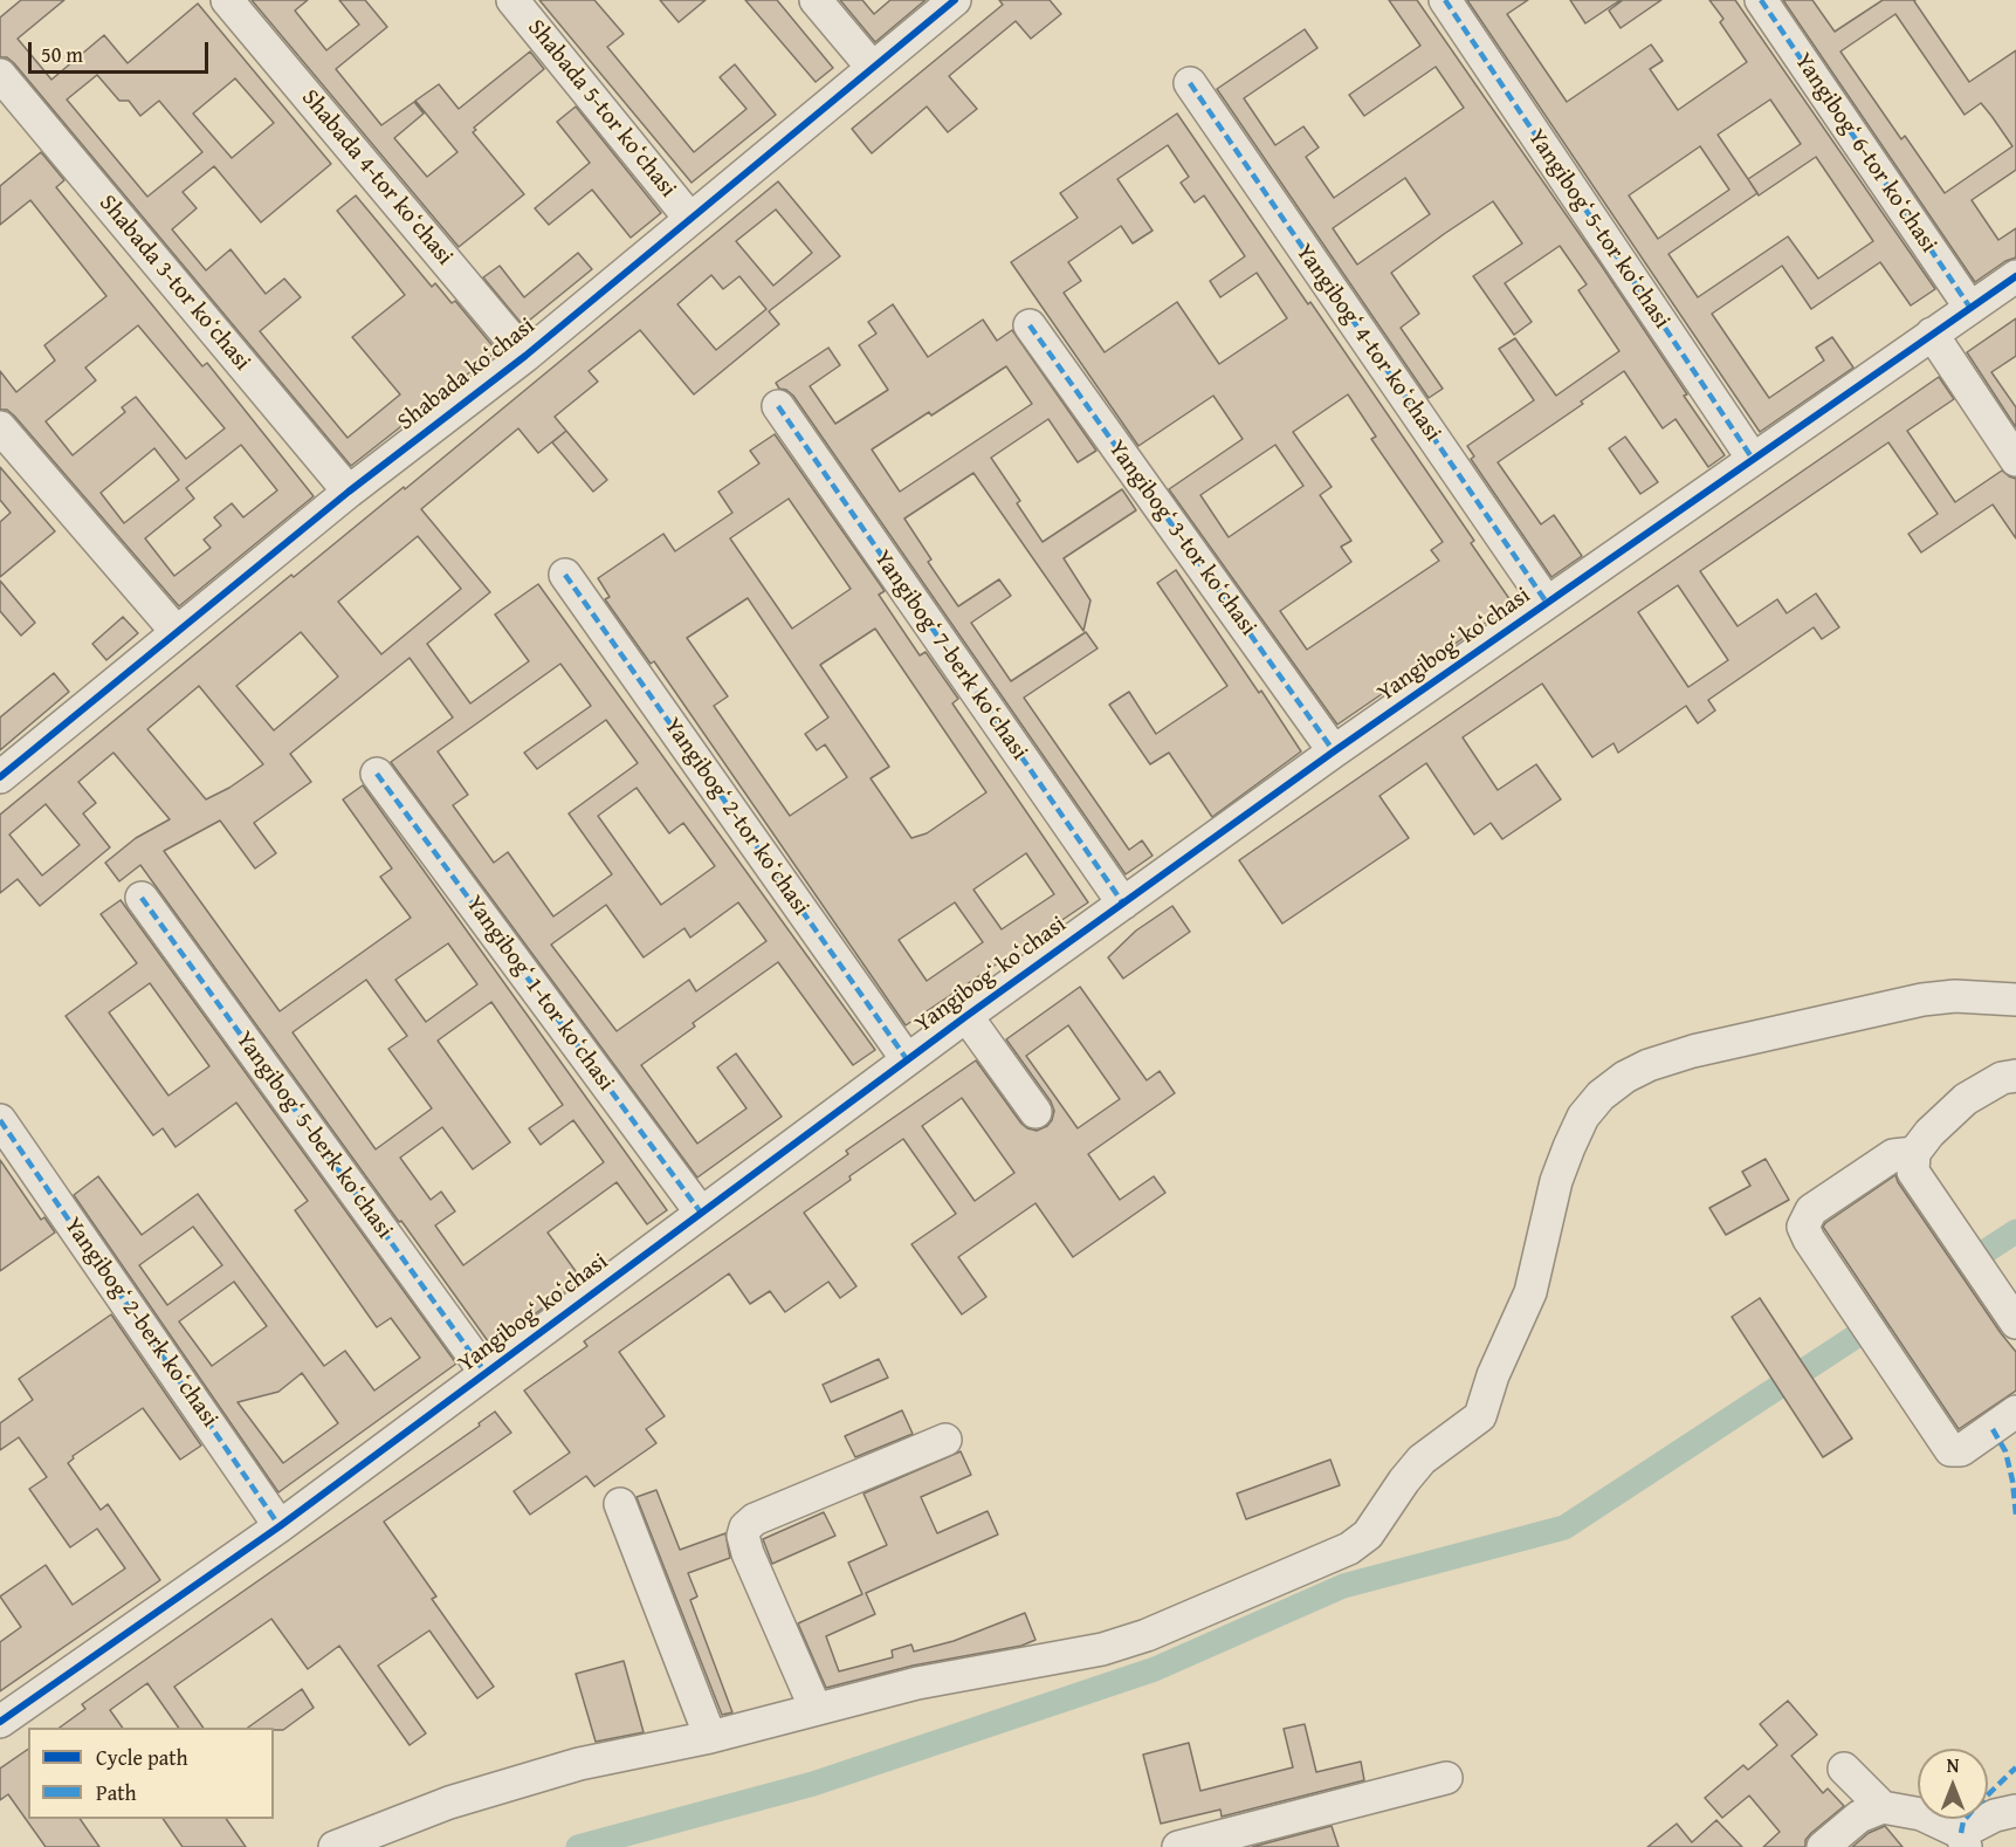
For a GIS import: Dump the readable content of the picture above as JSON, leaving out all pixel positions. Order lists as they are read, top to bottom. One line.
{"streets":{"street":["Shabada 5-tor koʻchasi","Yangibogʻ 6-tor koʻchasi","Shabada 4-tor koʻchasi","Yangibogʻ 5-tor koʻchasi","Shabada 3-tor koʻchasi","Yangibogʻ 4-tor koʻchasi","Shabada koʻchasi","Yangibogʻ 3-tor koʻchasi","Yangibogʻ koʻchasi","Yangibogʻ 7-berk koʻchasi","Yangibogʻ 2-tor koʻchasi","Yangibogʻ 1-tor koʻchasi","Yangibogʻ 5-berk koʻchasi","Yangibogʻ 2-berk koʻchasi"]},"crossings":[["Shabada 5-tor koʻchasi","Shabada koʻchasi"],["Yangibogʻ 6-tor koʻchasi","Yangibogʻ koʻchasi"],["Shabada 4-tor koʻchasi","Shabada koʻchasi"],["Yangibogʻ 5-tor koʻchasi","Yangibogʻ koʻchasi"],["Shabada 3-tor koʻchasi","Shabada koʻchasi"],["Yangibogʻ 4-tor koʻchasi","Yangibogʻ koʻchasi"],["Yangibogʻ 3-tor koʻchasi","Yangibogʻ koʻchasi"],["Yangibogʻ koʻchasi","Yangibogʻ 7-berk koʻchasi"],["Yangibogʻ koʻchasi","Yangibogʻ 2-tor koʻchasi"],["Yangibogʻ koʻchasi","Yangibogʻ 1-tor koʻchasi"],["Yangibogʻ koʻchasi","Yangibogʻ 5-berk koʻchasi"],["Yangibogʻ koʻchasi","Yangibogʻ 2-berk koʻchasi"]],"legend":["Cycle path","Path"],"scale_bar":"50 m","north":"top"}
